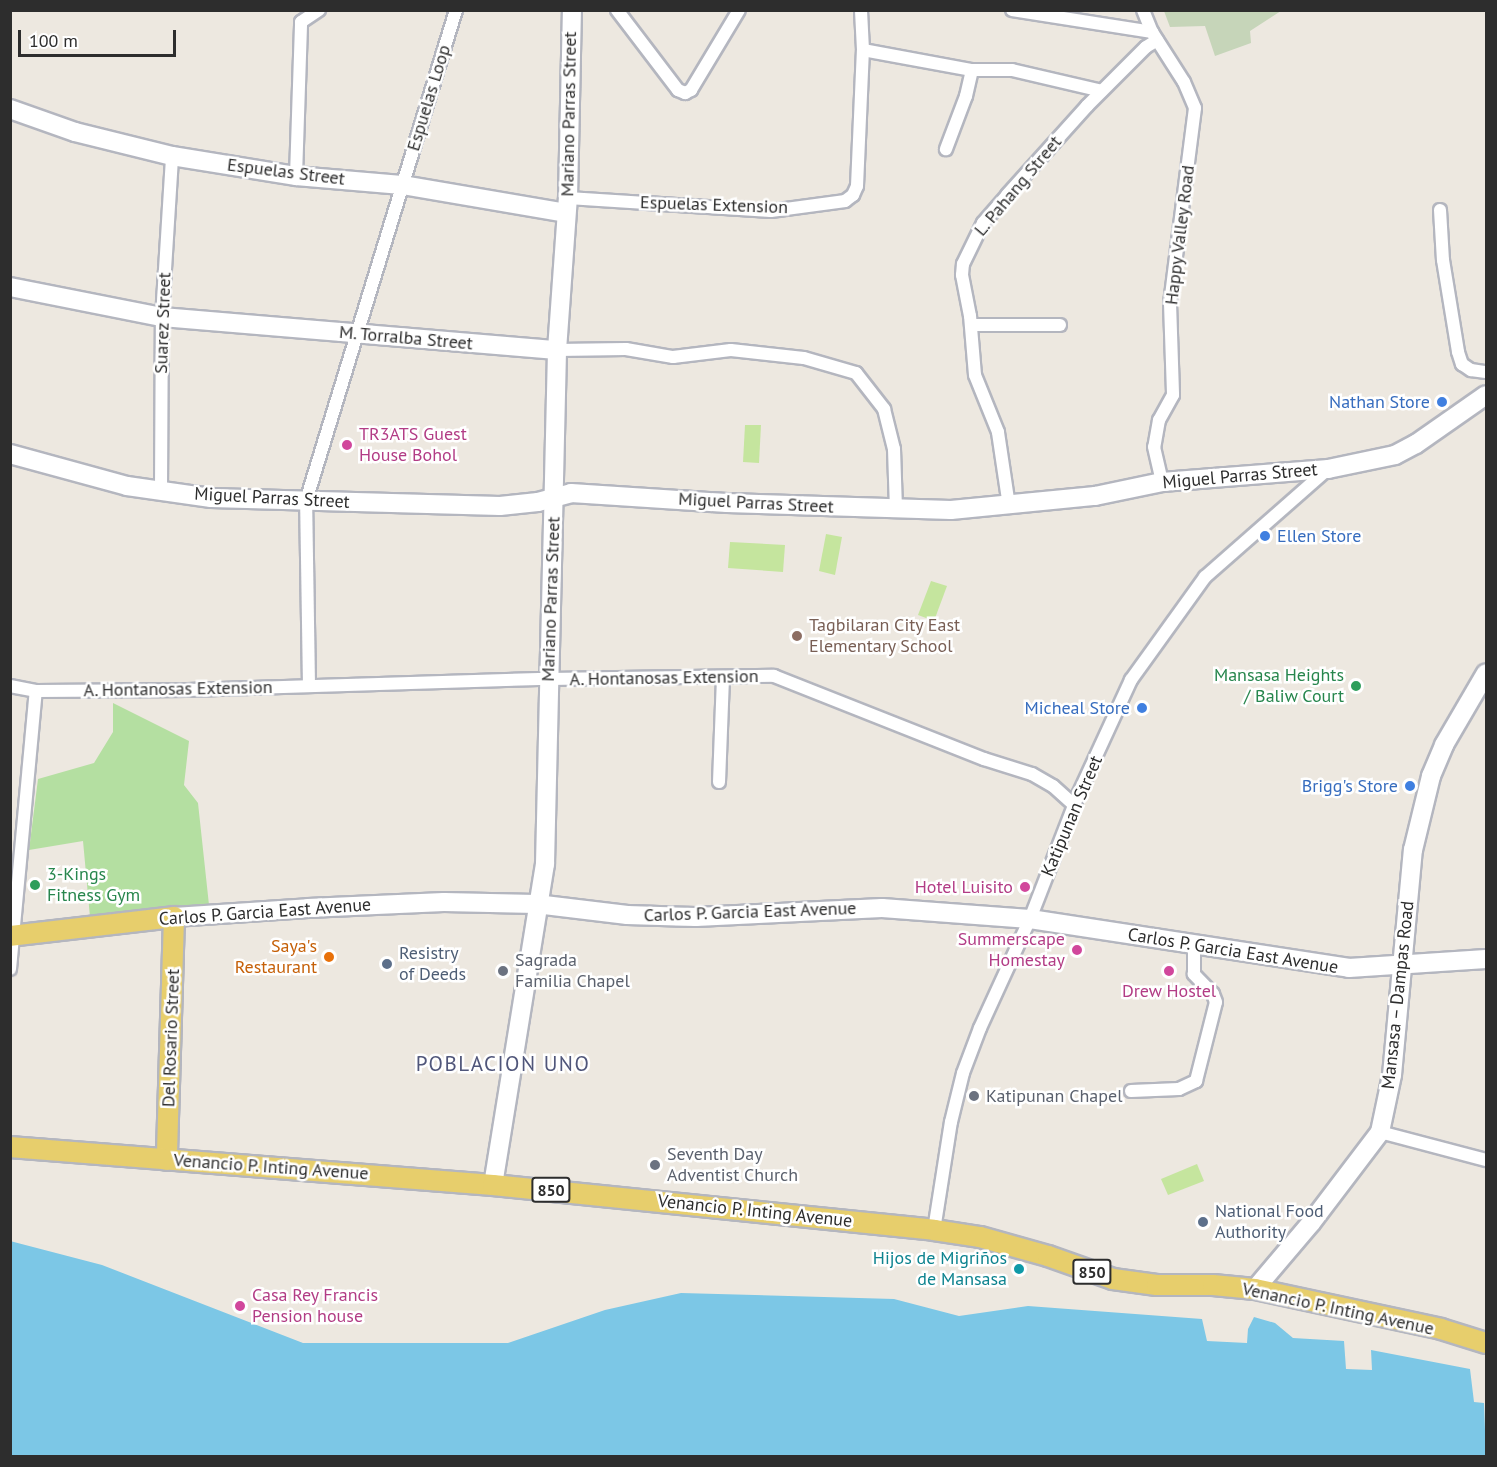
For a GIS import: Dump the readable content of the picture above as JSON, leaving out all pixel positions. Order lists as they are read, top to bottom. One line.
{"streets":{"main road":["Mariano Parras Street","Espuelas Street","M. Torralba Street","Miguel Parras Street","Carlos P. Garcia East Avenue","Mansasa – Dampas Road","Del Rosario Street","Venancio P. Inting Avenue","850"],"street":["Espuelas Loop","L. Pahang Street","Espuelas Extension","Happy Valley Road","Suarez Street","A. Hontanosas Extension","Katipunan Street"]},"crossings":[["Espuelas Loop","Espuelas Street"],["Espuelas Loop","M. Torralba Street"],["Espuelas Loop","Miguel Parras Street"],["Espuelas Loop","A. Hontanosas Extension"],["Mariano Parras Street","Espuelas Street"],["Mariano Parras Street","Espuelas Extension"],["Mariano Parras Street","M. Torralba Street"],["Mariano Parras Street","Miguel Parras Street"],["Mariano Parras Street","A. Hontanosas Extension"],["Mariano Parras Street","Carlos P. Garcia East Avenue"],["Mariano Parras Street","Venancio P. Inting Avenue"],["Espuelas Street","Espuelas Extension"],["Espuelas Street","Suarez Street"],["L. Pahang Street","Happy Valley Road"],["L. Pahang Street","Miguel Parras Street"],["Happy Valley Road","Miguel Parras Street"],["Suarez Street","M. Torralba Street"],["Suarez Street","Miguel Parras Street"],["M. Torralba Street","Miguel Parras Street"],["Miguel Parras Street","Katipunan Street"],["A. Hontanosas Extension","Katipunan Street"],["Katipunan Street","Carlos P. Garcia East Avenue"],["Katipunan Street","Venancio P. Inting Avenue"],["Carlos P. Garcia East Avenue","Mansasa – Dampas Road"],["Carlos P. Garcia East Avenue","Del Rosario Street"],["Mansasa – Dampas Road","Venancio P. Inting Avenue"],["Del Rosario Street","Venancio P. Inting Avenue"]],"districts":["POBLACION UNO"],"places":["Nathan Store","TR3ATS Guest House Bohol","Ellen Store","Tagbilaran City East Elementary School","Mansasa Heights / Baliw Court","Micheal Store","Brigg's Store","3-Kings Fitness Gym","Hotel Luisito","Summerscape Homestay","Saya's Restaurant","Resistry of Deeds","Sagrada Familia Chapel","Drew Hostel","Katipunan Chapel","Seventh Day Adventist Church","National Food Authority","Hijos de Migriños de Mansasa","Casa Rey Francis Pension house"],"scale_bar":"100 m"}
